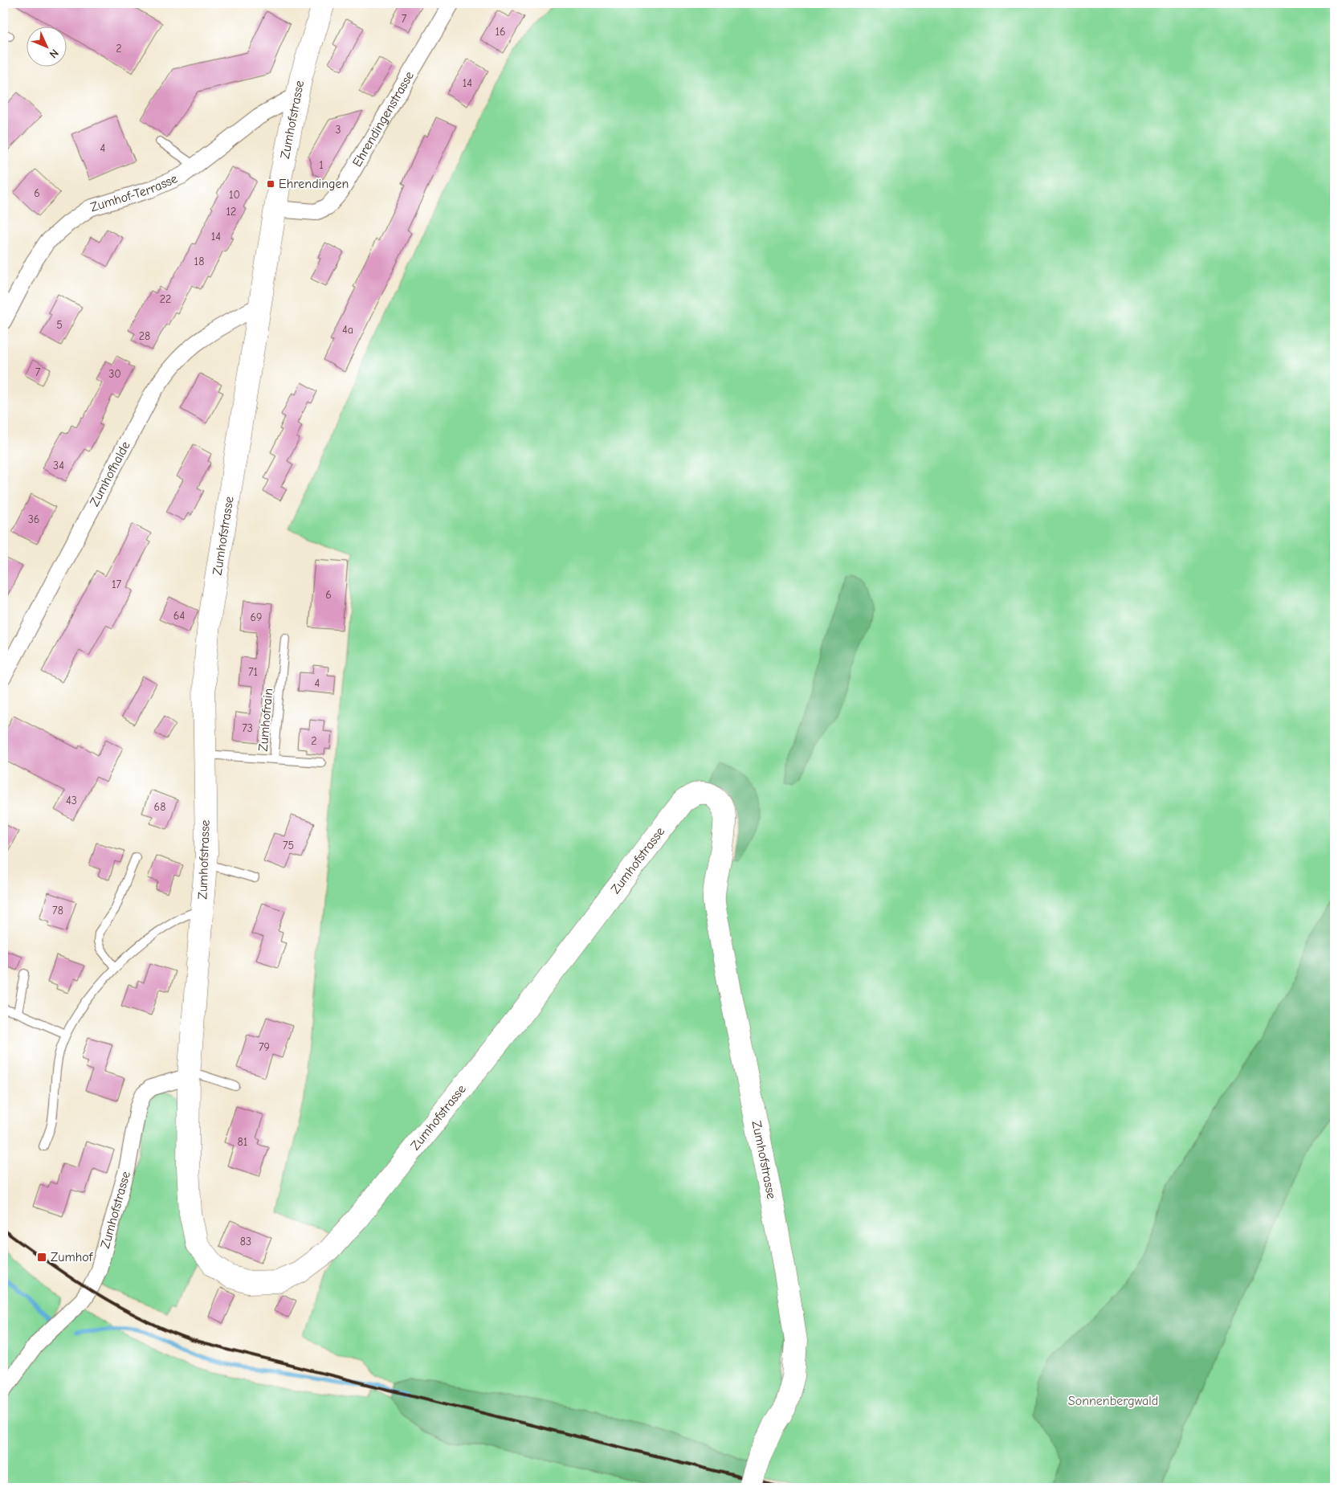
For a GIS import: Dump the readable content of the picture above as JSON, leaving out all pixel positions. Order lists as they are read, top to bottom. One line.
{"streets":{"street":["Ehrendingenstrasse","Zumhofstrasse","Zumhof-Terrasse","Zumhofhalde"],"lane":["Zumhofrain"]},"crossings":[["Ehrendingenstrasse","Zumhofstrasse"],["Zumhofstrasse","Zumhof-Terrasse"],["Zumhofstrasse","Zumhofhalde"],["Zumhofstrasse","Zumhofrain"]],"parks":["Sonnenbergwald"],"places":{"transit":["Ehrendingen","Zumhof"]},"house_numbers":["7","16","2","14","3","4","1","6","10","12","14","18","22","5","4a","28","7","30","34","36","17","6","64","69","71","4","73","2","43","68","75","78","79","81","83"],"north":"bottom right"}
